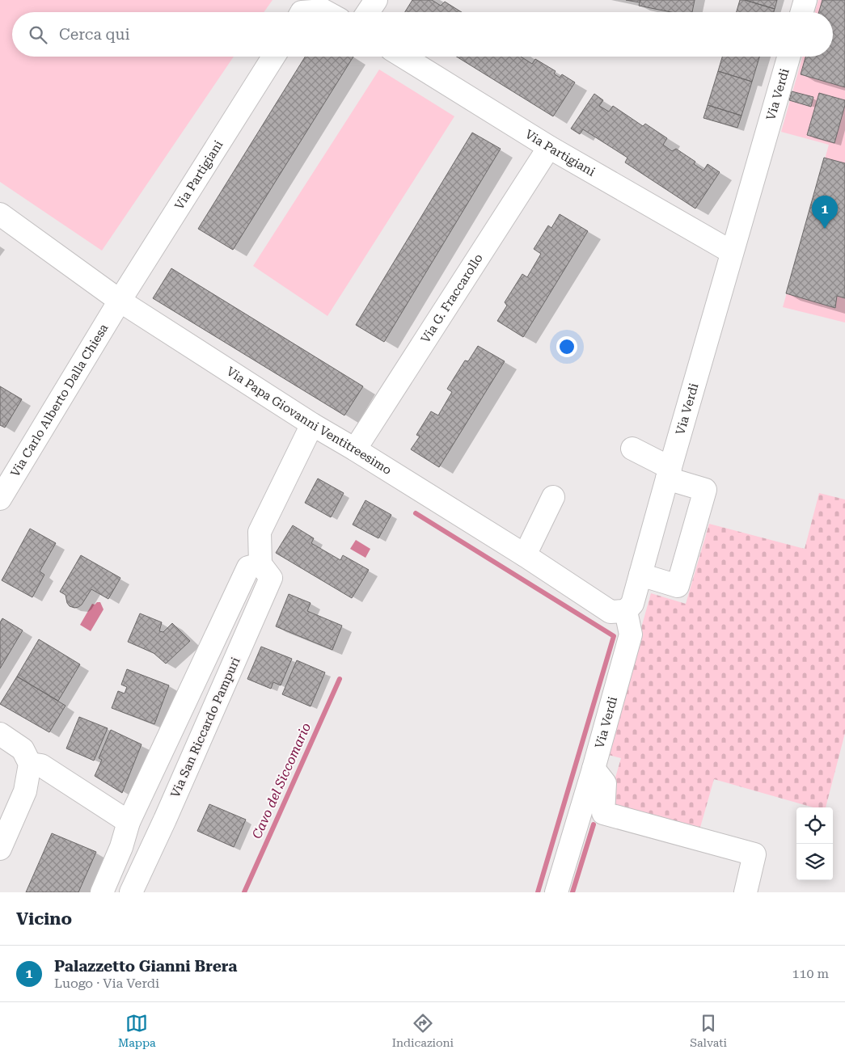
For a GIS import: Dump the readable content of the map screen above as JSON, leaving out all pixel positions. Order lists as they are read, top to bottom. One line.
{"streets":{"street":["Via Verdi","Via Partigiani","Via G. Fraccarollo","Via Carlo Alberto Dalla Chiesa","Via Papa Giovanni Ventitreesimo","Via San Riccardo Pampuri"]},"crossings":[["Via Verdi","Via Partigiani"],["Via Verdi","Via Papa Giovanni Ventitreesimo"],["Via Partigiani","Via G. Fraccarollo"],["Via Partigiani","Via Carlo Alberto Dalla Chiesa"],["Via Partigiani","Via Papa Giovanni Ventitreesimo"],["Via G. Fraccarollo","Via Papa Giovanni Ventitreesimo"],["Via Carlo Alberto Dalla Chiesa","Via Papa Giovanni Ventitreesimo"],["Via Papa Giovanni Ventitreesimo","Via San Riccardo Pampuri"]],"water":["Cavo del Siccomario"],"page":{"search":"Cerca qui","pins":"1","heading":"Vicino","list":[{"mark":"1","name":"Palazzetto Gianni Brera","note":"Luogo · Via Verdi","value":"110 m"}],"nav":["Mappa","Indicazioni","Salvati"]}}
